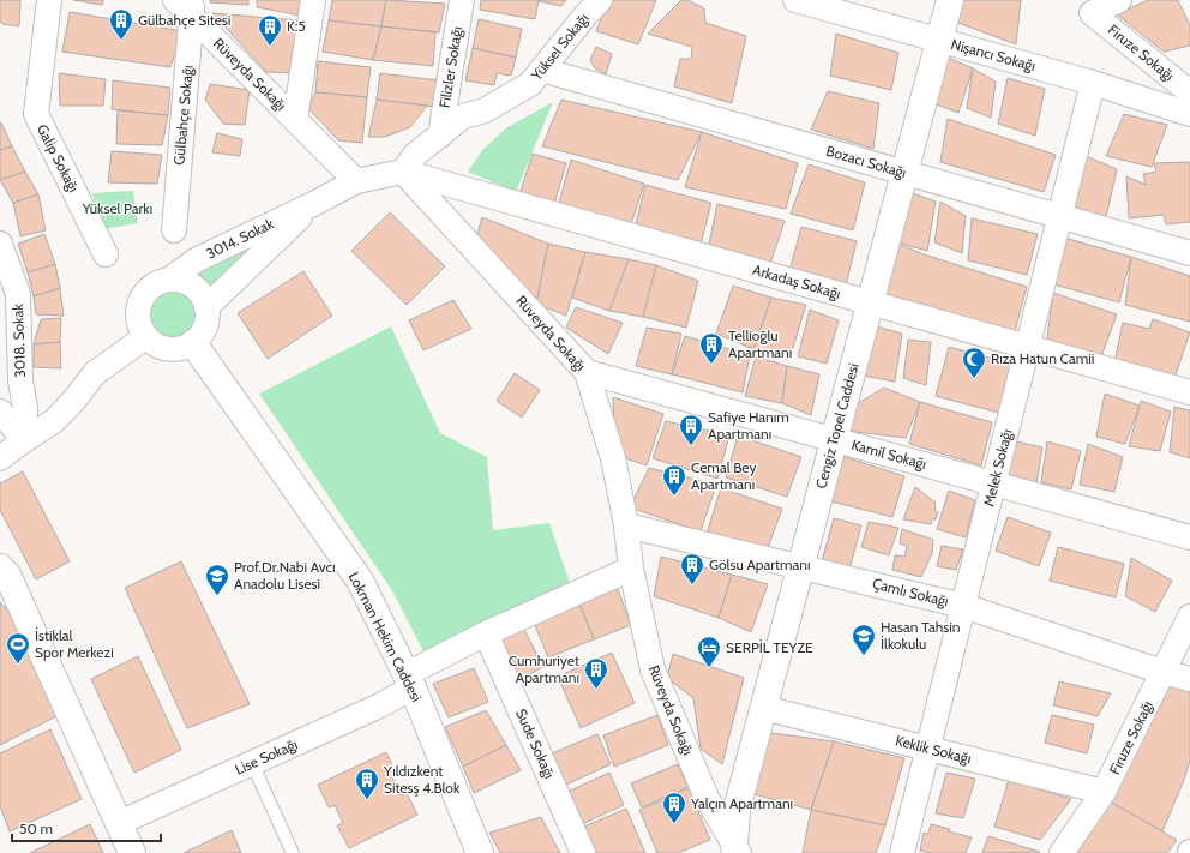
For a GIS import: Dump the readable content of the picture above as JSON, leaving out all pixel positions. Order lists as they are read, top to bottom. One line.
{"streets":{"street":["Yüksel Sokağı","Firuze Sokağı","Nişancı Sokağı","Filizler Sokağı","Rüveyda Sokağı","Gülbahçe Sokağı","Galip Sokağı","Bozacı Sokağı","3014. Sokak","Arkadaş Sokağı","3018. Sokak","Cengiz Topel Caddesi","Kamil Sokağı","Melek Sokağı","Çamlı Sokağı","Lokman Hekim Caddesi","Sude Sokağı","Keklik Sokağı","Lise Sokağı"]},"crossings":[["Yüksel Sokağı","Filizler Sokağı"],["Yüksel Sokağı","Rüveyda Sokağı"],["Yüksel Sokağı","Bozacı Sokağı"],["Yüksel Sokağı","Arkadaş Sokağı"],["Firuze Sokağı","Çamlı Sokağı"],["Firuze Sokağı","Keklik Sokağı"],["Nişancı Sokağı","Cengiz Topel Caddesi"],["Nişancı Sokağı","Melek Sokağı"],["Rüveyda Sokağı","Gülbahçe Sokağı"],["Rüveyda Sokağı","3014. Sokak"],["Rüveyda Sokağı","Arkadaş Sokağı"],["Rüveyda Sokağı","Cengiz Topel Caddesi"],["Rüveyda Sokağı","Kamil Sokağı"],["Rüveyda Sokağı","Çamlı Sokağı"],["Bozacı Sokağı","Cengiz Topel Caddesi"],["Bozacı Sokağı","Melek Sokağı"],["3014. Sokak","Lokman Hekim Caddesi"],["Arkadaş Sokağı","Cengiz Topel Caddesi"],["Arkadaş Sokağı","Melek Sokağı"],["Cengiz Topel Caddesi","Kamil Sokağı"],["Cengiz Topel Caddesi","Çamlı Sokağı"],["Cengiz Topel Caddesi","Keklik Sokağı"],["Kamil Sokağı","Melek Sokağı"],["Melek Sokağı","Çamlı Sokağı"],["Melek Sokağı","Keklik Sokağı"],["Lokman Hekim Caddesi","Lise Sokağı"]],"parks":["Yüksel Parkı"],"places":{"building":["Gülbahçe Sitesi","K:5","Tellioğlu Apartmanı","Safiye Hanım Apartmanı","Cemal Bey Apartmanı","Gölsu Apartmanı","Cumhuriyet Apartmanı","Yıldızkent Sitesş 4.Blok","Yalçın Apartmanı"],"mosque":["Rıza Hatun Camii"],"school or university":["Prof.Dr.Nabi Avcı Anadolu Lisesi","Hasan Tahsin İlkokulu"],"sports":["İstiklal Spor Merkezi"],"hotel":["SERPİL TEYZE"]},"scale_bar":"50 m"}
